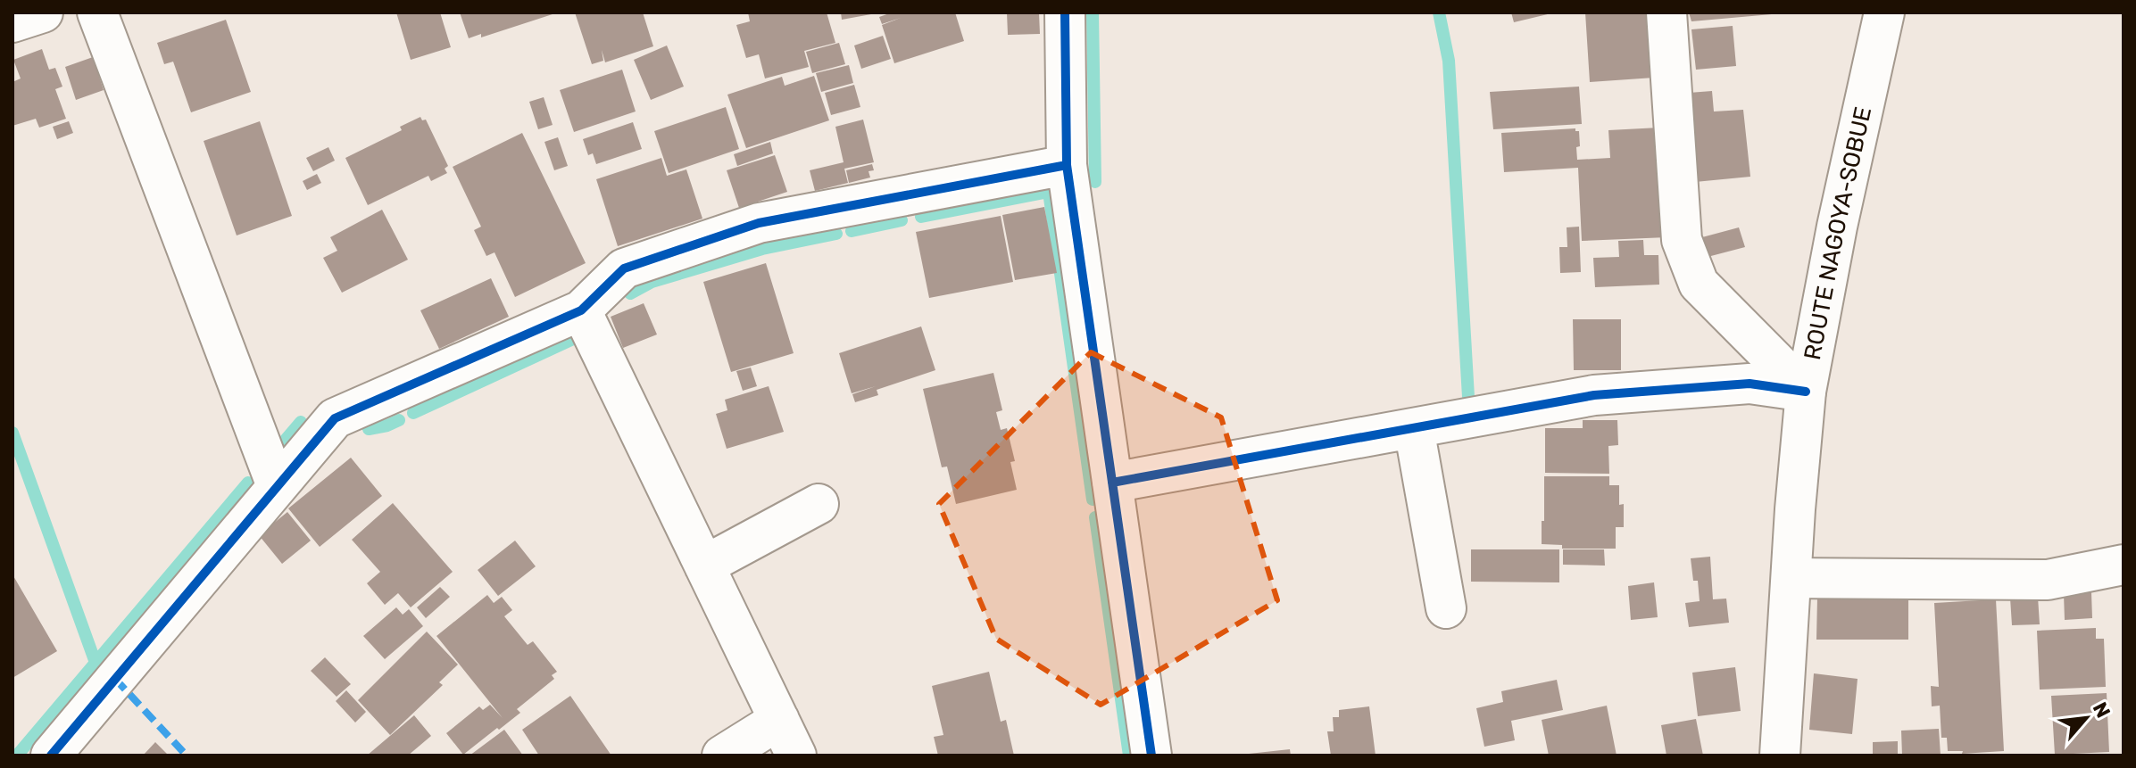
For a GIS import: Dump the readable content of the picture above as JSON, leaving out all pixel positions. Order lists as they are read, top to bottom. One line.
{"streets":{"street":["ROUTE NAGOYA-SOBUE"]},"north":"top right"}
